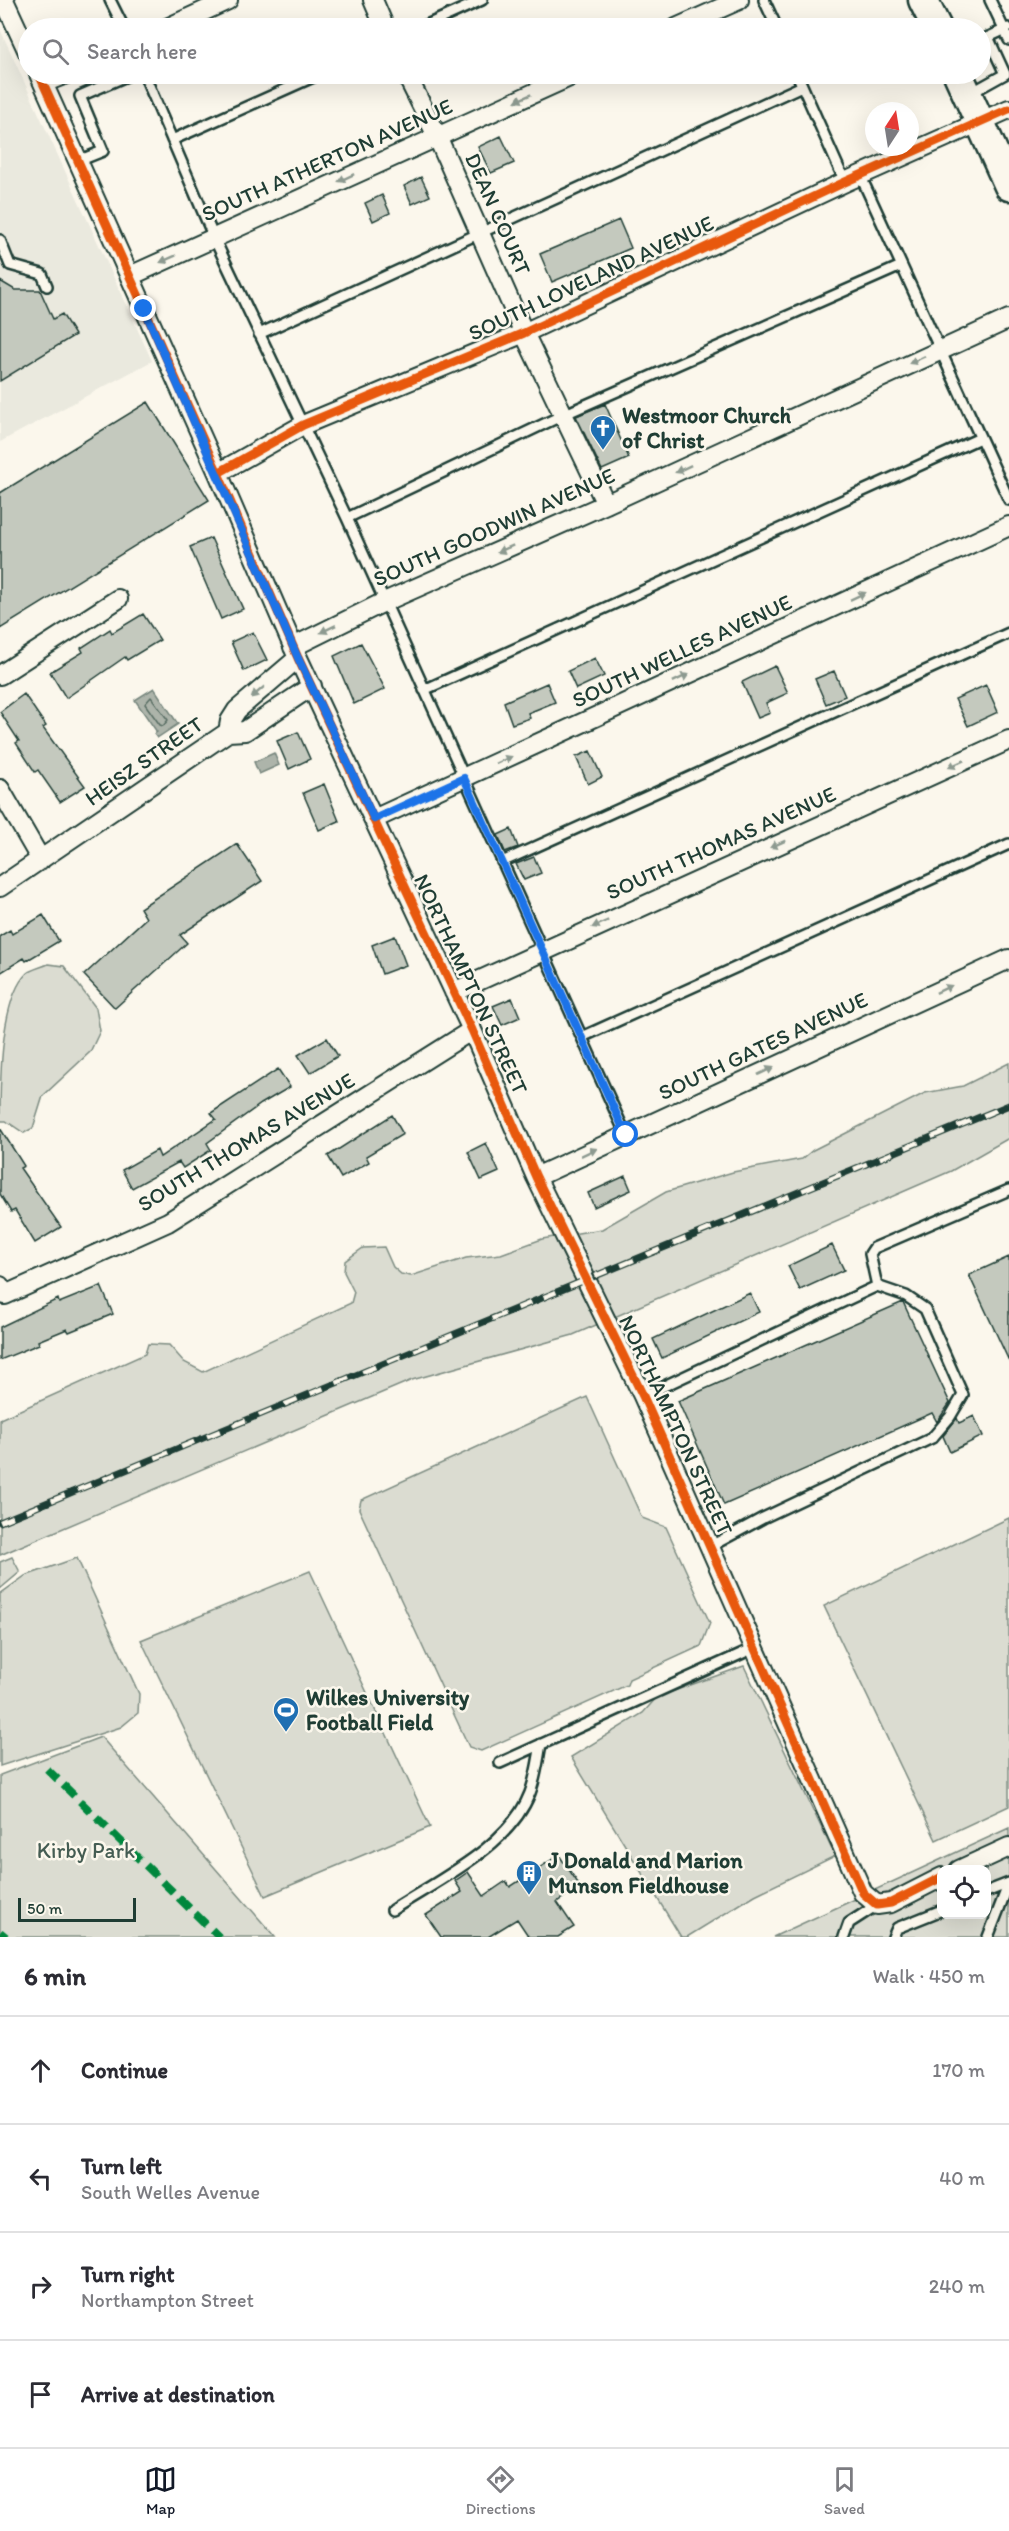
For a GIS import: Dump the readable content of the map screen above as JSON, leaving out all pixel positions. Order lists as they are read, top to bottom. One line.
{"streets":{"street":["SOUTH ATHERTON AVENUE","DEAN COURT","SOUTH LOVELAND AVENUE","SOUTH GOODWIN AVENUE","SOUTH WELLES AVENUE","HEISZ STREET","SOUTH THOMAS AVENUE","NORTHAMPTON STREET","SOUTH GATES AVENUE"]},"crossings":[["SOUTH ATHERTON AVENUE","DEAN COURT"],["SOUTH ATHERTON AVENUE","NORTHAMPTON STREET"],["DEAN COURT","SOUTH LOVELAND AVENUE"],["DEAN COURT","SOUTH GOODWIN AVENUE"],["SOUTH LOVELAND AVENUE","NORTHAMPTON STREET"],["SOUTH GOODWIN AVENUE","HEISZ STREET"],["SOUTH GOODWIN AVENUE","NORTHAMPTON STREET"],["SOUTH WELLES AVENUE","NORTHAMPTON STREET"],["HEISZ STREET","NORTHAMPTON STREET"],["SOUTH THOMAS AVENUE","NORTHAMPTON STREET"],["NORTHAMPTON STREET","SOUTH GATES AVENUE"]],"one_way":["SOUTH ATHERTON AVENUE","SOUTH GOODWIN AVENUE","SOUTH WELLES AVENUE","SOUTH THOMAS AVENUE","SOUTH GATES AVENUE"],"parks":["Kirby Park"],"places":{"church":["Westmoor Church of Christ"],"sports":["Wilkes University Football Field"],"building":["J Donald and Marion Munson Fieldhouse"]},"scale_bar":"50 m","north":"top","page":{"search":"Search here","scale":"50 m","heading":["6 min","Walk · 450 m"],"list":[["Continue","170 m"],["Turn left","South Welles Avenue","40 m"],["Turn right","Northampton Street","240 m"],"Arrive at destination"],"nav":["Map","Directions","Saved"]}}
